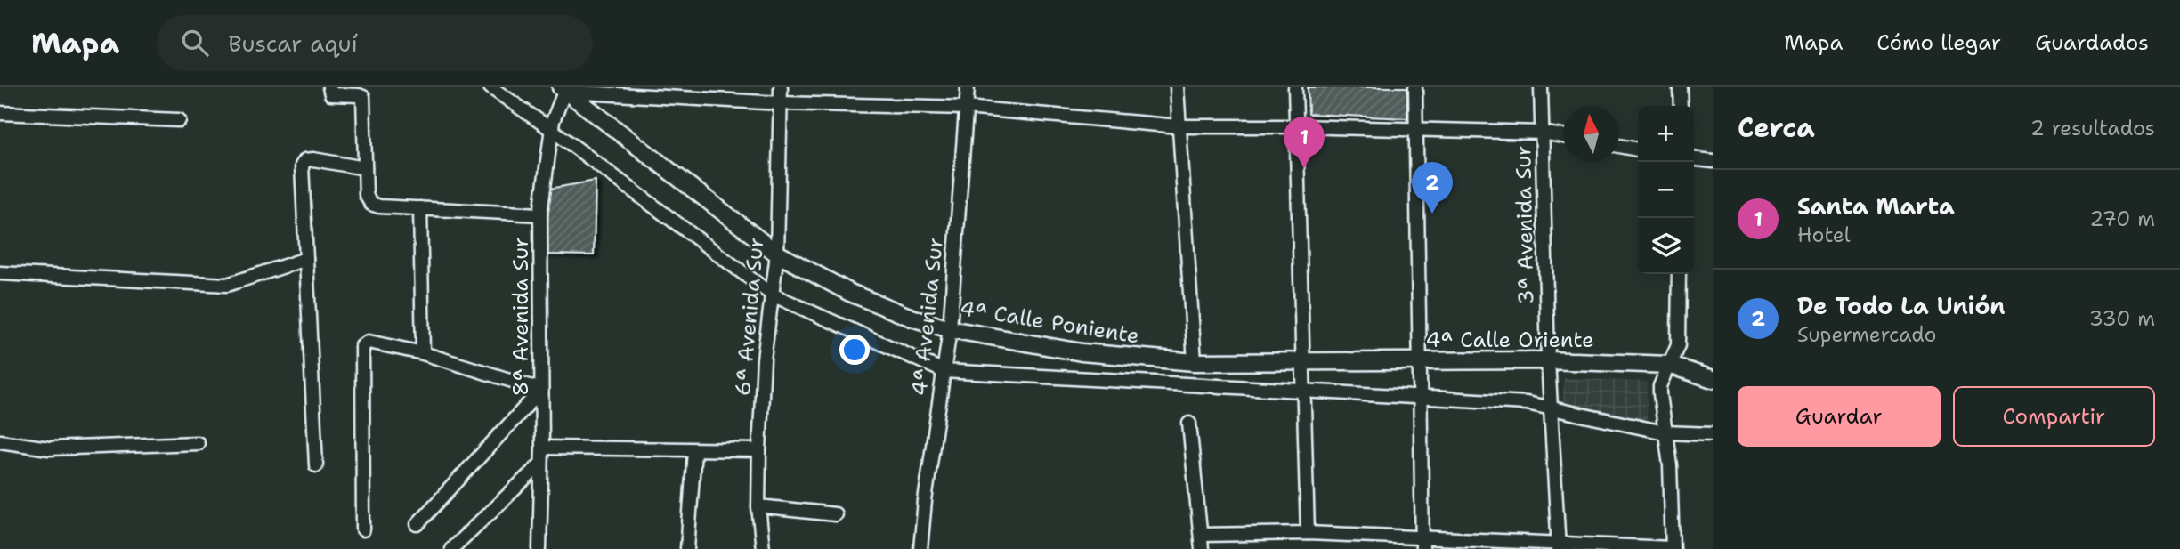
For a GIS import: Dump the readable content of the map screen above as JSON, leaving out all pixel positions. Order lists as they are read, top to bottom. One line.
{"streets":{"main road":["4ª Calle Poniente","4ª Calle Oriente"],"street":["3ª Avenida Sur","8ª Avenida Sur","6ª Avenida Sur","4ª Avenida Sur"]},"crossings":[["3ª Avenida Sur","4ª Calle Oriente"],["8ª Avenida Sur","4ª Calle Poniente"],["6ª Avenida Sur","4ª Calle Poniente"],["4ª Avenida Sur","4ª Calle Poniente"],["4ª Calle Poniente","4ª Calle Oriente"]],"north":"top","page":{"header":"Mapa","search":"Buscar aquí","nav":["Mapa","Cómo llegar","Guardados"],"heading":["Cerca","2 resultados"],"map_buttons":["+","−"],"pins":["1","2"],"list":[{"mark":"1","name":"Santa Marta","note":"Hotel","value":"270 m"},{"mark":"2","name":"De Todo La Unión","note":"Supermercado","value":"330 m"}],"buttons":["Guardar","Compartir"]}}
